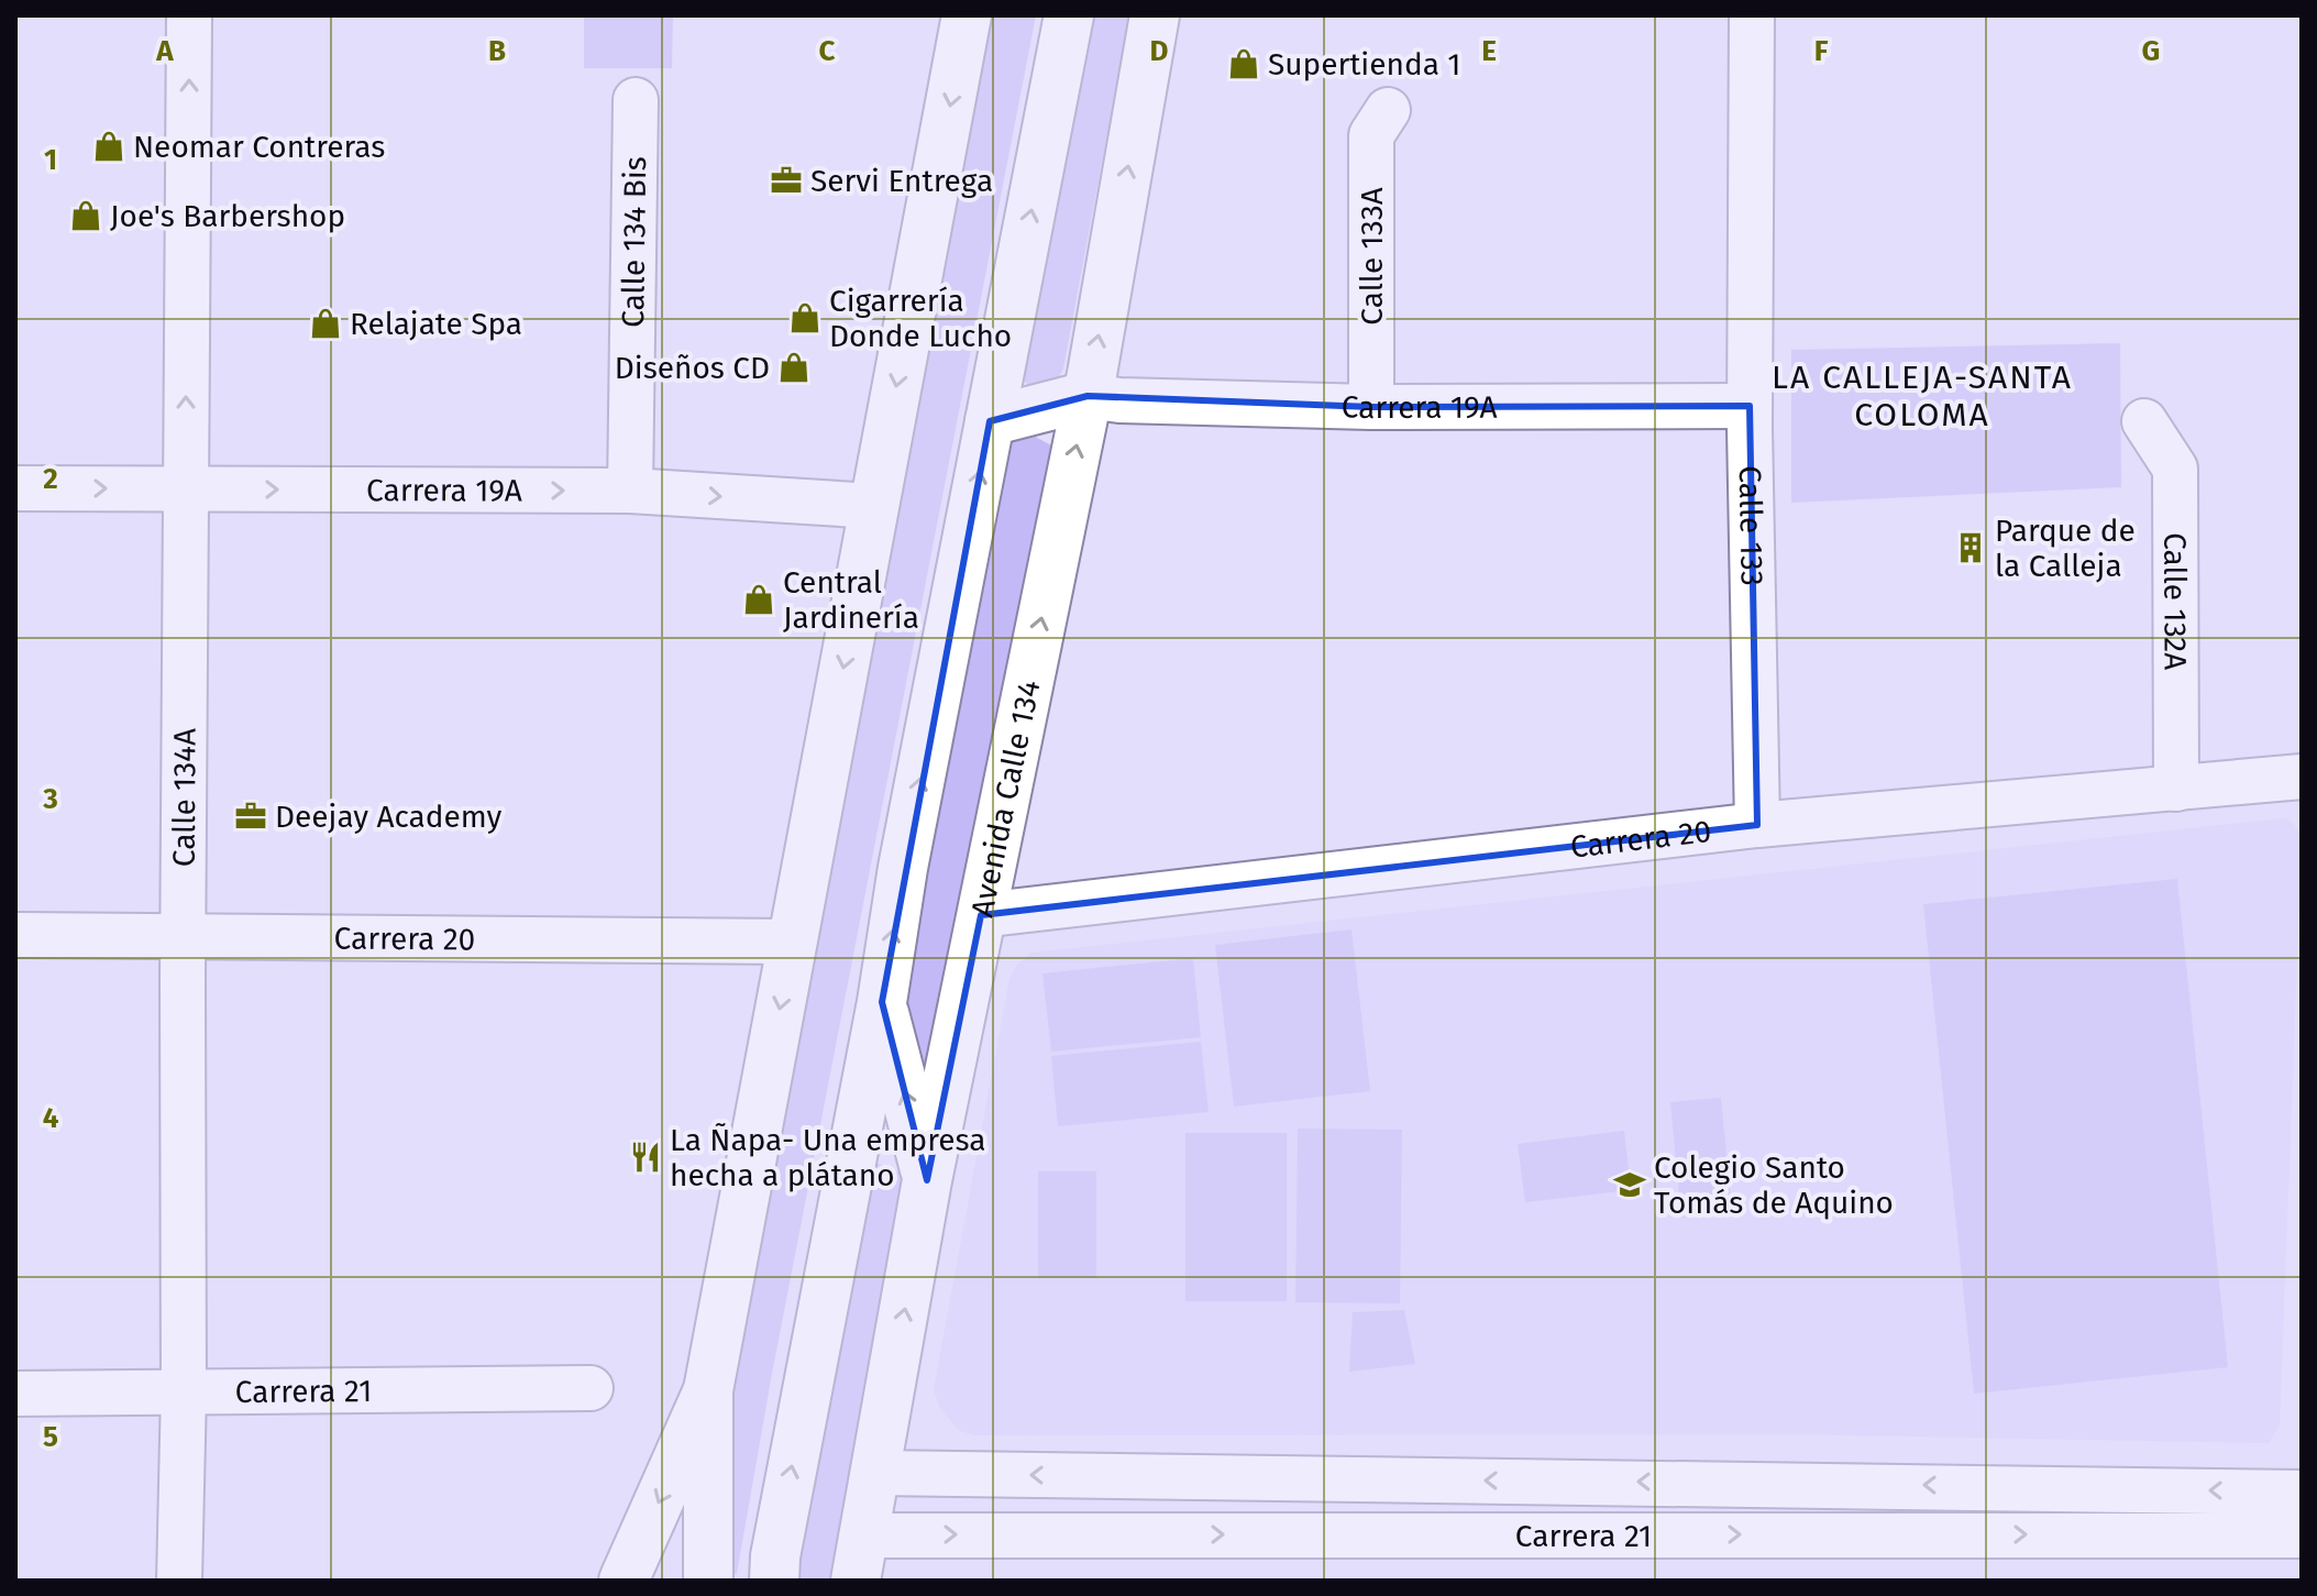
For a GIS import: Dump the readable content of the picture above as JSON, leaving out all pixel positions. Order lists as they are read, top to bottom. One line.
{"streets":{"main road":["Avenida Calle 134"],"street":["Calle 134 Bis","Calle 133A","Carrera 19A","Calle 133","Calle 132A","Calle 134A","Carrera 20","Carrera 21"]},"crossings":[["Calle 134 Bis","Carrera 19A"],["Calle 133A","Carrera 19A"],["Carrera 19A","Calle 133"],["Carrera 19A","Calle 134A"],["Carrera 19A","Avenida Calle 134"],["Calle 133","Carrera 20"],["Calle 132A","Carrera 20"],["Calle 134A","Carrera 20"],["Calle 134A","Carrera 21"],["Avenida Calle 134","Carrera 20"],["Avenida Calle 134","Carrera 21"]],"one_way":["Carrera 19A"],"districts":["LA CALLEJA-SANTA COLOMA"],"places":{"shop":["Supertienda 1","Neomar Contreras","Joe's Barbershop","Cigarrería Donde Lucho","Relajate Spa","Diseños CD","Central Jardinería"],"office":["Servi Entrega","Deejay Academy"],"building":["Parque de la Calleja"],"restaurant":["La Ñapa- Una empresa hecha a plátano"],"school or university":["Colegio Santo Tomás de Aquino"]},"grid":{"columns":["A","B","C","D","E","F","G"],"rows":["1","2","3","4","5"]}}
